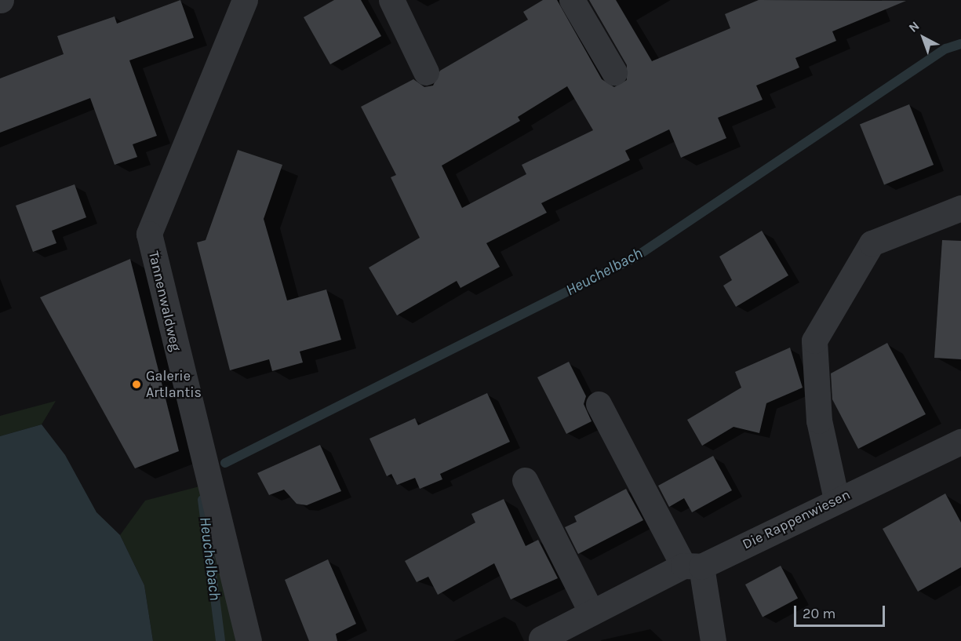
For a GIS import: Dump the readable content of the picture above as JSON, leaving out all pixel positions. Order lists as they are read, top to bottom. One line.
{"streets":{"street":["Tannenwaldweg","Die Rappenwiesen"]},"water":["Heuchelbach"],"places":["Galerie Artlantis"],"scale_bar":"20 m","north":"top left"}
